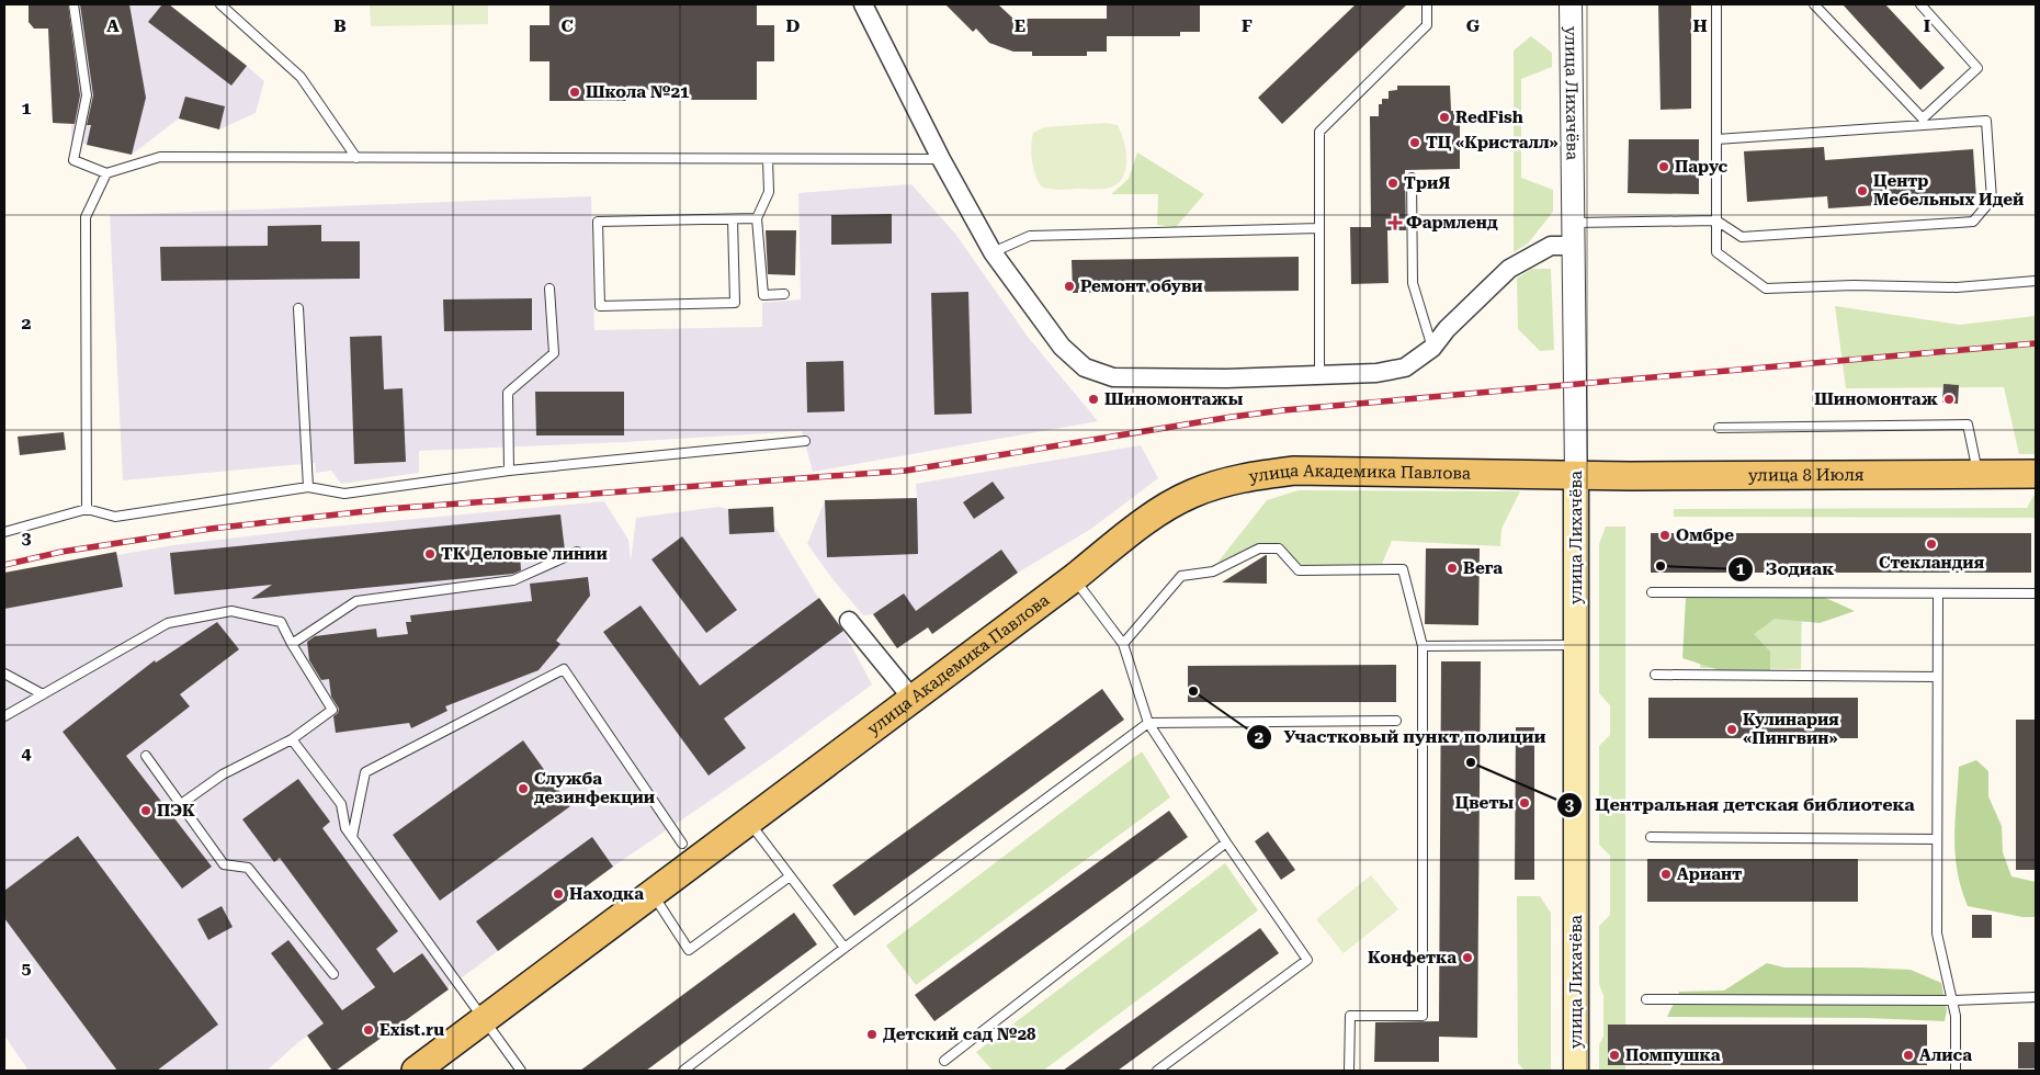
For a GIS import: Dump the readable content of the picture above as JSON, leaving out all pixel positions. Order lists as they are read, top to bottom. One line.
{"streets":{"main road":["улица Лихачёва","улица 8 Июля","улица Академика Павлова"]},"crossings":[["улица Лихачёва","улица 8 Июля"],["улица Лихачёва","улица Академика Павлова"],["улица 8 Июля","улица Академика Павлова"]],"places":{"other":["Школа №21","RedFish","ТЦ «Кристалл»","Парус","ТриЯ","Центр Мебельных Идей","Ремонт обуви","Шиномонтажы","Шиномонтаж","Омбре","Стекландия","ТК Деловые линии","Зодиак","Вега","Участковый пункт полиции","Кулинария «Пингвин»","Центральная детская библиотека","Служба дезинфекции","Цветы","ПЭК","Ариант","Находка","Конфетка","Exist.ru","Детский сад №28","Помпушка","Алиса"],"health":["Фармленд"]},"grid":{"columns":["A","B","C","D","E","F","G","H","I"],"rows":["1","2","3","4","5"]}}
